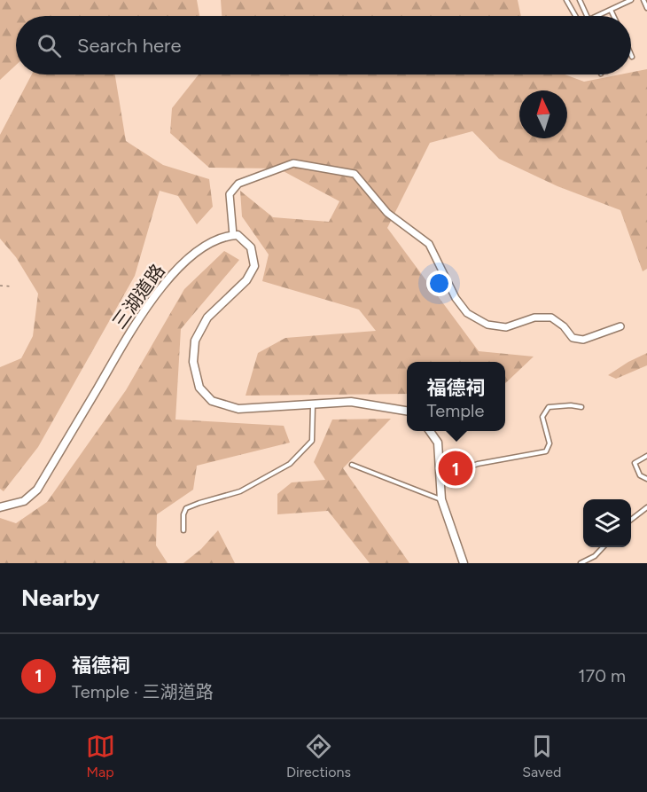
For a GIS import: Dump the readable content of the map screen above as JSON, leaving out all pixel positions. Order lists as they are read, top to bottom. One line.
{"streets":{"street":["三湖道路"]},"north":"top","page":{"search":"Search here","popup":["福德祠","Temple"],"pins":"1","heading":"Nearby","list":[{"mark":"1","name":"福德祠","note":"Temple · 三湖道路","value":"170 m"}],"nav":["Map","Directions","Saved"]}}
